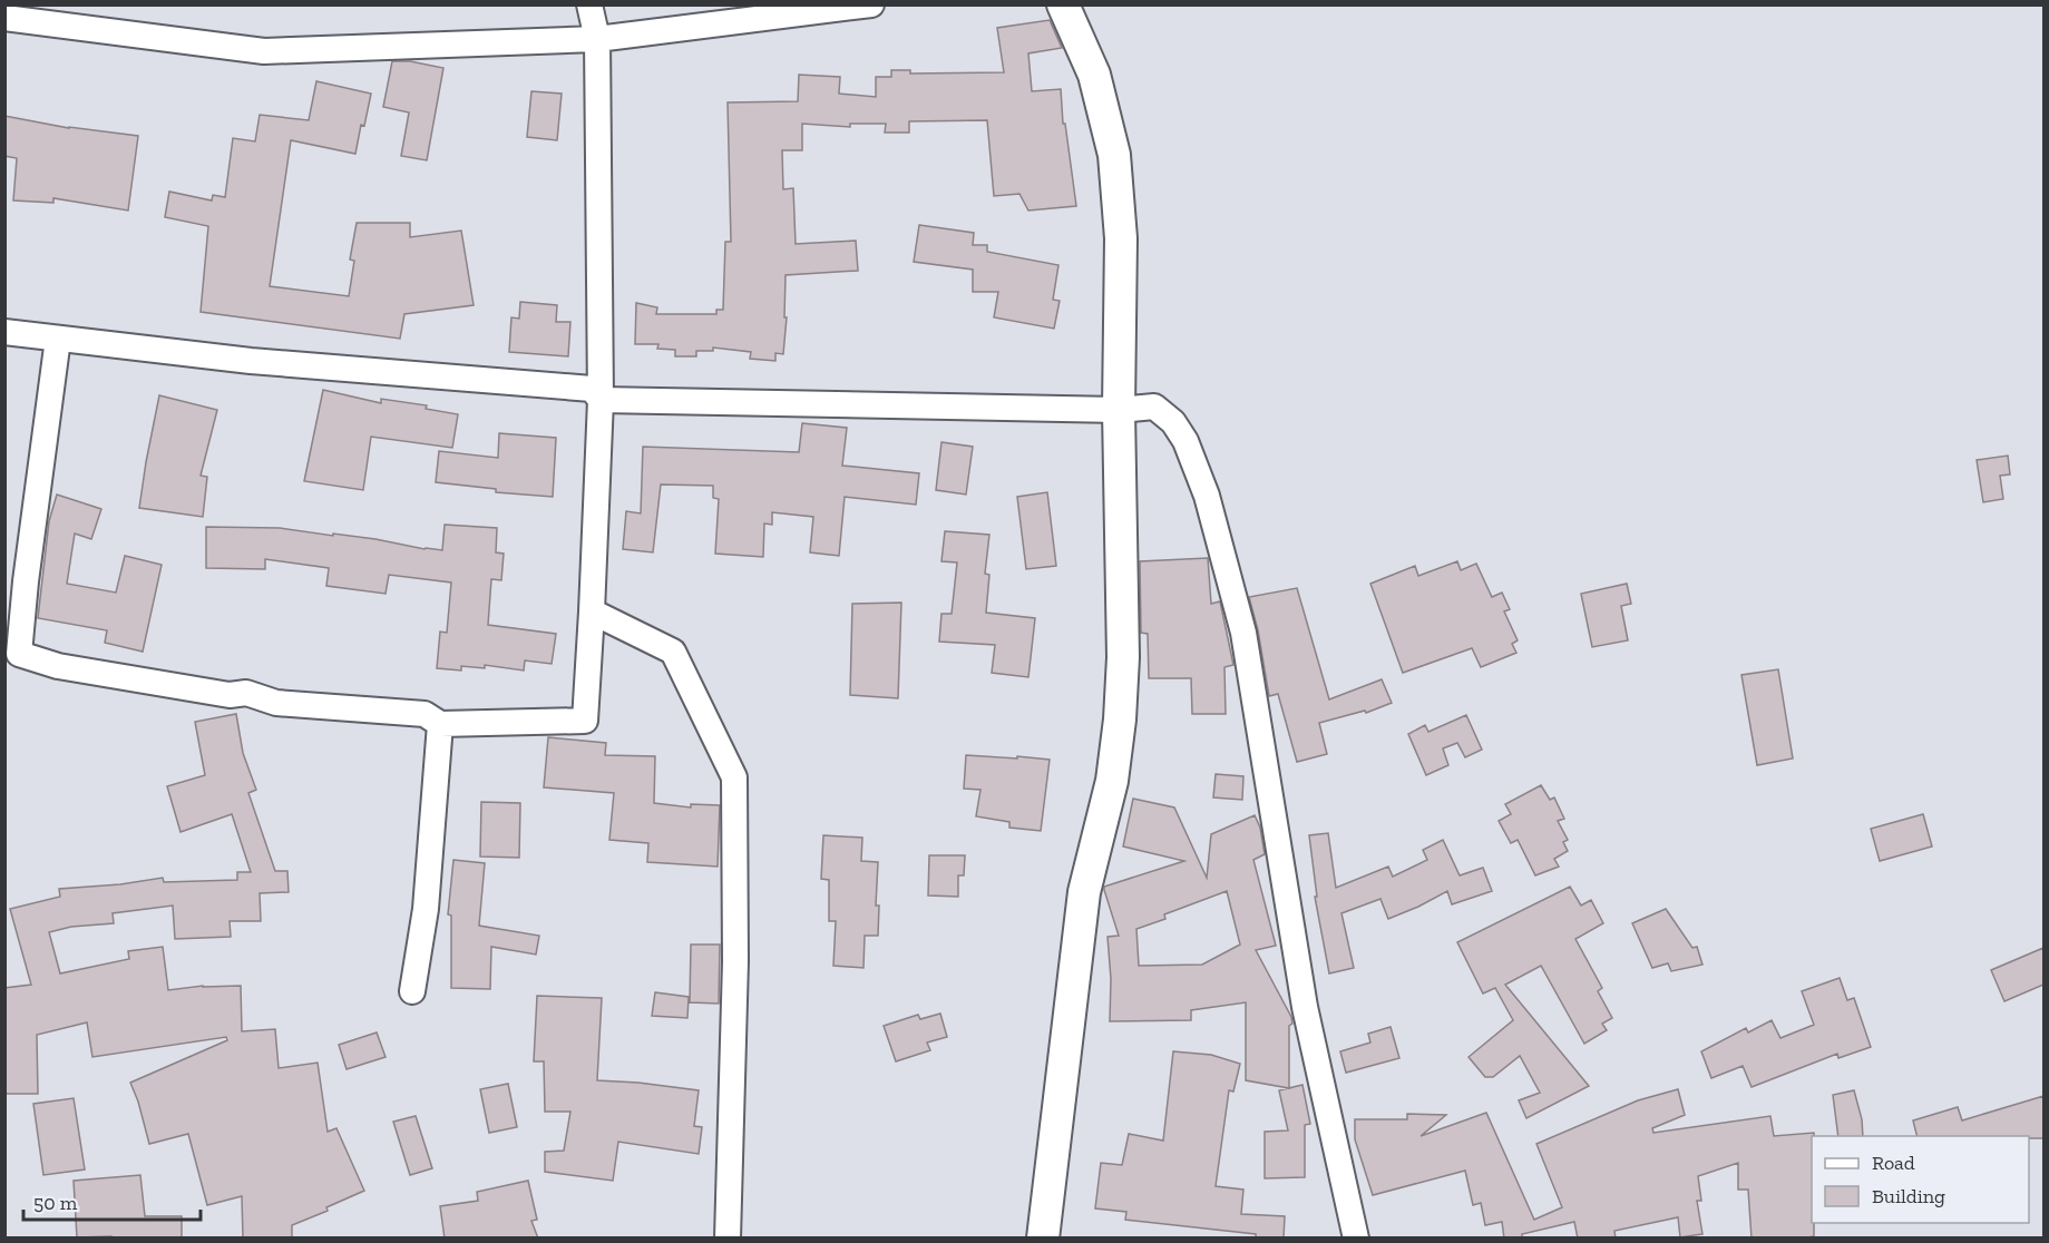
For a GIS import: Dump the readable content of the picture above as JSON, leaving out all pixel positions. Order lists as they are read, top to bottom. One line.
{"legend":["Road","Building"],"scale_bar":"50 m"}
